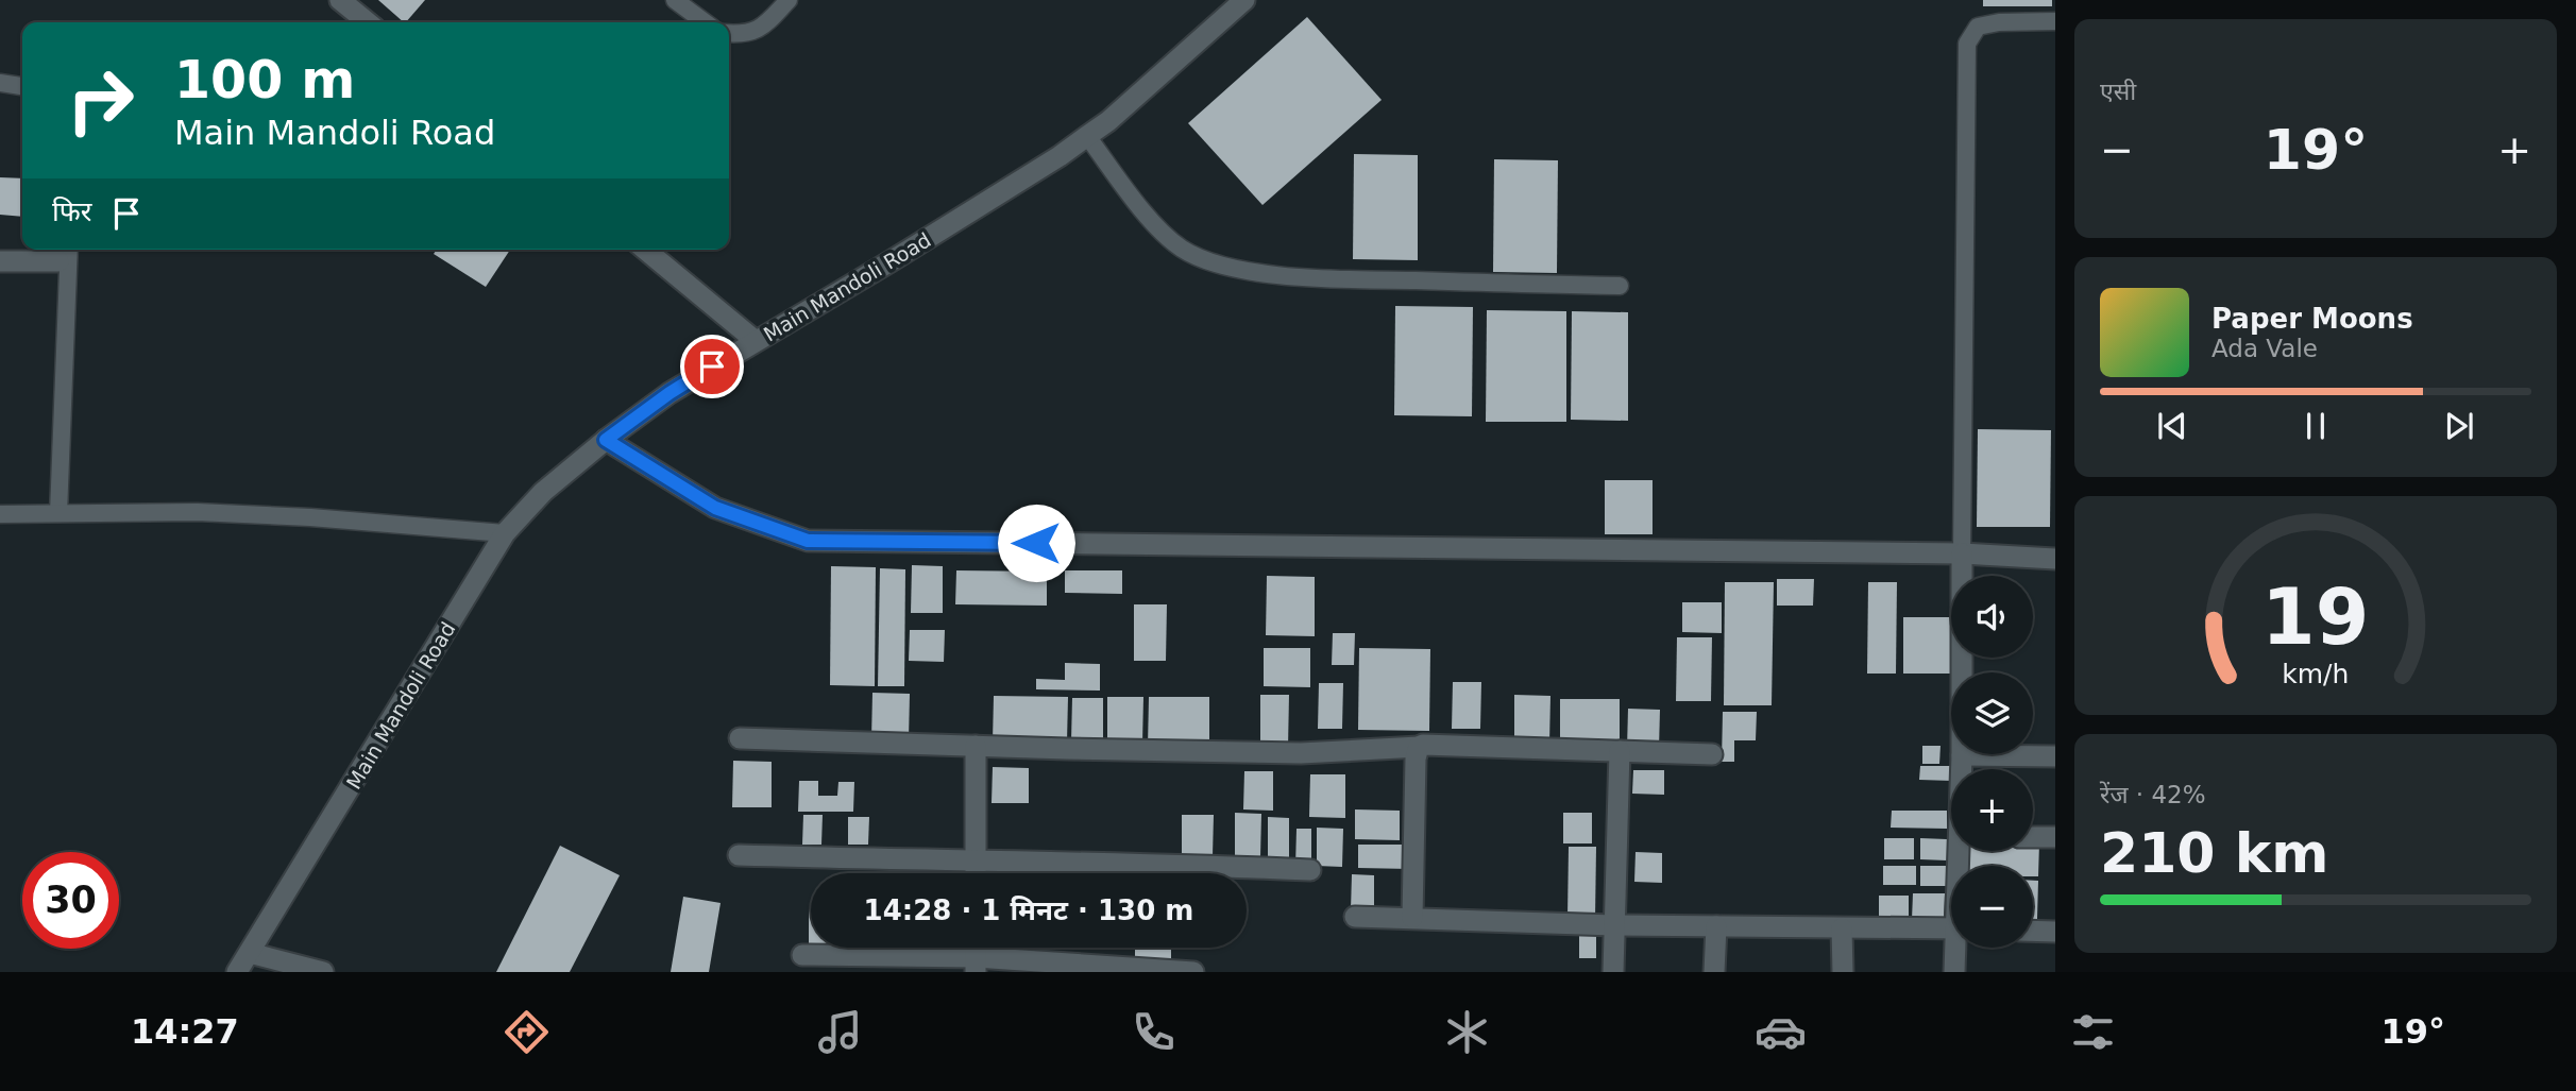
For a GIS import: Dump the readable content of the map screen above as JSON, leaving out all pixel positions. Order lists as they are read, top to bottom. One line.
{"streets":{"street":["Main Mandoli Road"]},"page":{"tile":["एसी",["रेंज · 42%","210 km"]],"turn":["100 m","Main Mandoli Road"],"heat":["−","19°","+"],"then":"फिर","song":["Paper Moons","Ada Vale"],"map_buttons":["+","−"],"limit":"30","trip":"14:28 · 1 मिनट · 130 m","tabs":["14:27","19°"],"gauge":["19","km/h"]}}
